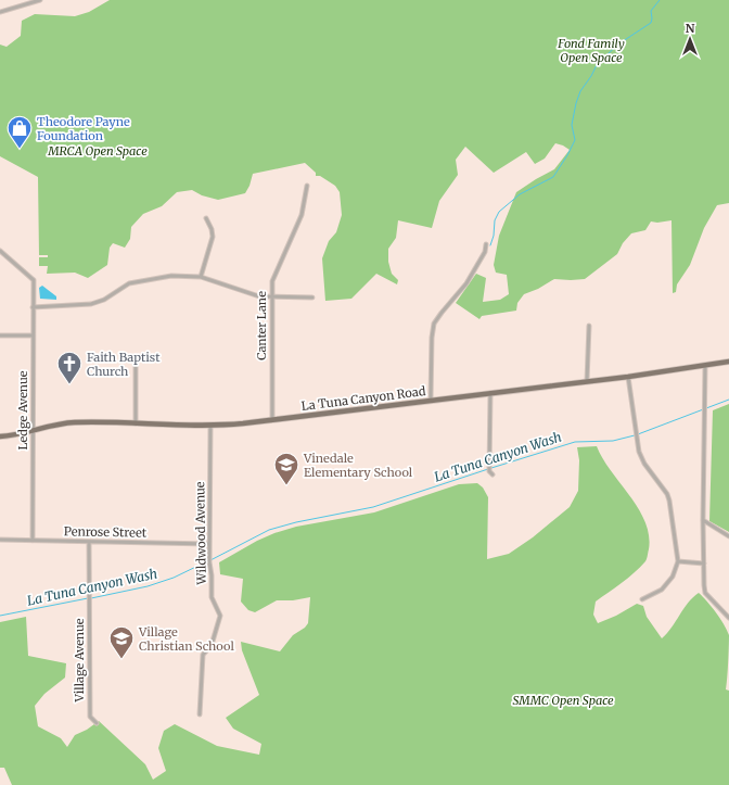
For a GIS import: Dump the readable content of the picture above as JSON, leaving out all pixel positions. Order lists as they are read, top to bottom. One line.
{"streets":{"main road":["La Tuna Canyon Road"],"street":["Canter Lane","Ledge Avenue","Penrose Street","Wildwood Avenue","Village Avenue"]},"crossings":[["Canter Lane","La Tuna Canyon Road"],["La Tuna Canyon Road","Ledge Avenue"],["La Tuna Canyon Road","Wildwood Avenue"],["Ledge Avenue","Penrose Street"],["Penrose Street","Wildwood Avenue"],["Penrose Street","Village Avenue"]],"water":["La Tuna Canyon Wash"],"parks":["Fond Family Open Space","MRCA Open Space","SMMC Open Space"],"places":{"shop":["Theodore Payne Foundation"],"church":["Faith Baptist Church"],"school or university":["Vinedale Elementary School","Village Christian School"]},"north":"top"}
